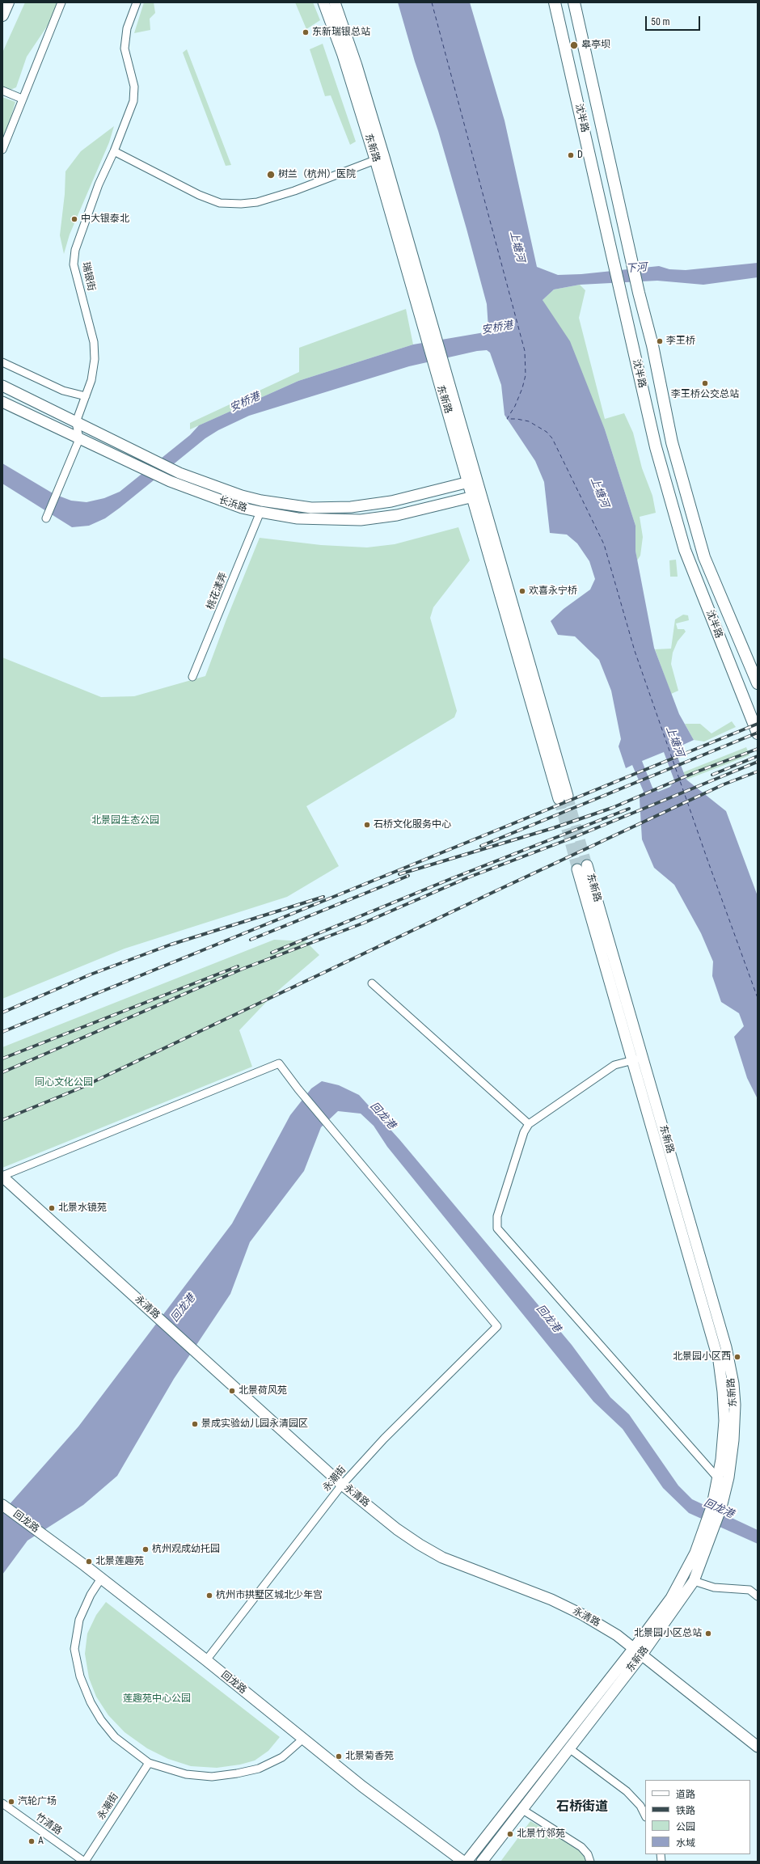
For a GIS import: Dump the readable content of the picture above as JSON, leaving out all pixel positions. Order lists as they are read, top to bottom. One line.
{"streets":{"main road":["沈半路","东新路","长浜路","永清路","回龙路"],"street":["瑞银街","桃花漾弄","永潮街","竹清路"]},"crossings":[["东新路","长浜路"],["东新路","永清路"],["瑞银街","长浜路"],["长浜路","桃花漾弄"],["永清路","永潮街"],["永潮街","回龙路"],["永潮街","竹清路"]],"districts":["石桥街道"],"water":["上塘河","下河","安桥港","回龙港"],"parks":["北景园生态公园","同心文化公园","莲趣苑中心公园"],"places":["东新瑞银总站","皋亭坝","D","树兰（杭州）医院","中大银泰北","李王桥","李王桥公交总站","欢喜永宁桥","石桥文化服务中心","北景水镜苑","北景园小区西","北景荷风苑","景成实验幼儿园永清园区","杭州观成幼托园","北景莲趣苑","杭州市拱墅区城北少年宫","北景园小区总站","北景菊香苑","汽轮广场","北景竹邻苑","A"],"legend":["道路","铁路","公园","水域"],"scale_bar":"50 m"}
